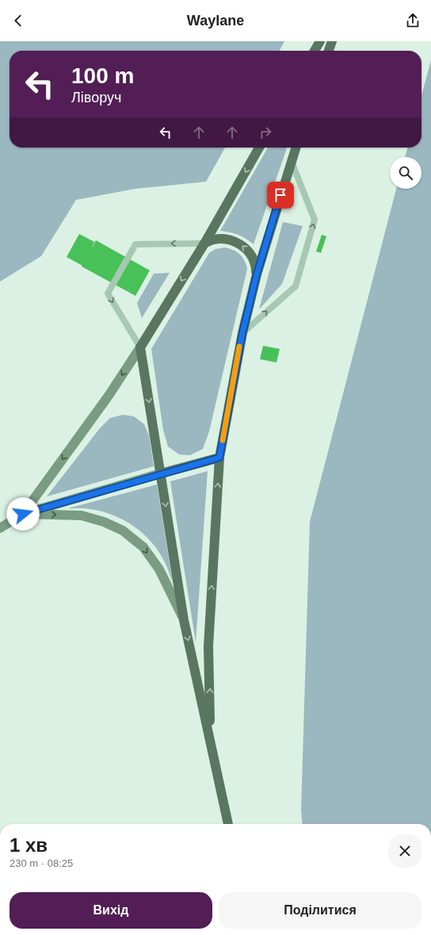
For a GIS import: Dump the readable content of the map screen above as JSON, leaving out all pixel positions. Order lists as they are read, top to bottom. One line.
{"page":{"header":"Waylane","turn":["100 m","Ліворуч"],"heading":["1 хв","230 m · 08:25"],"buttons":["Вихід","Поділитися"]}}
